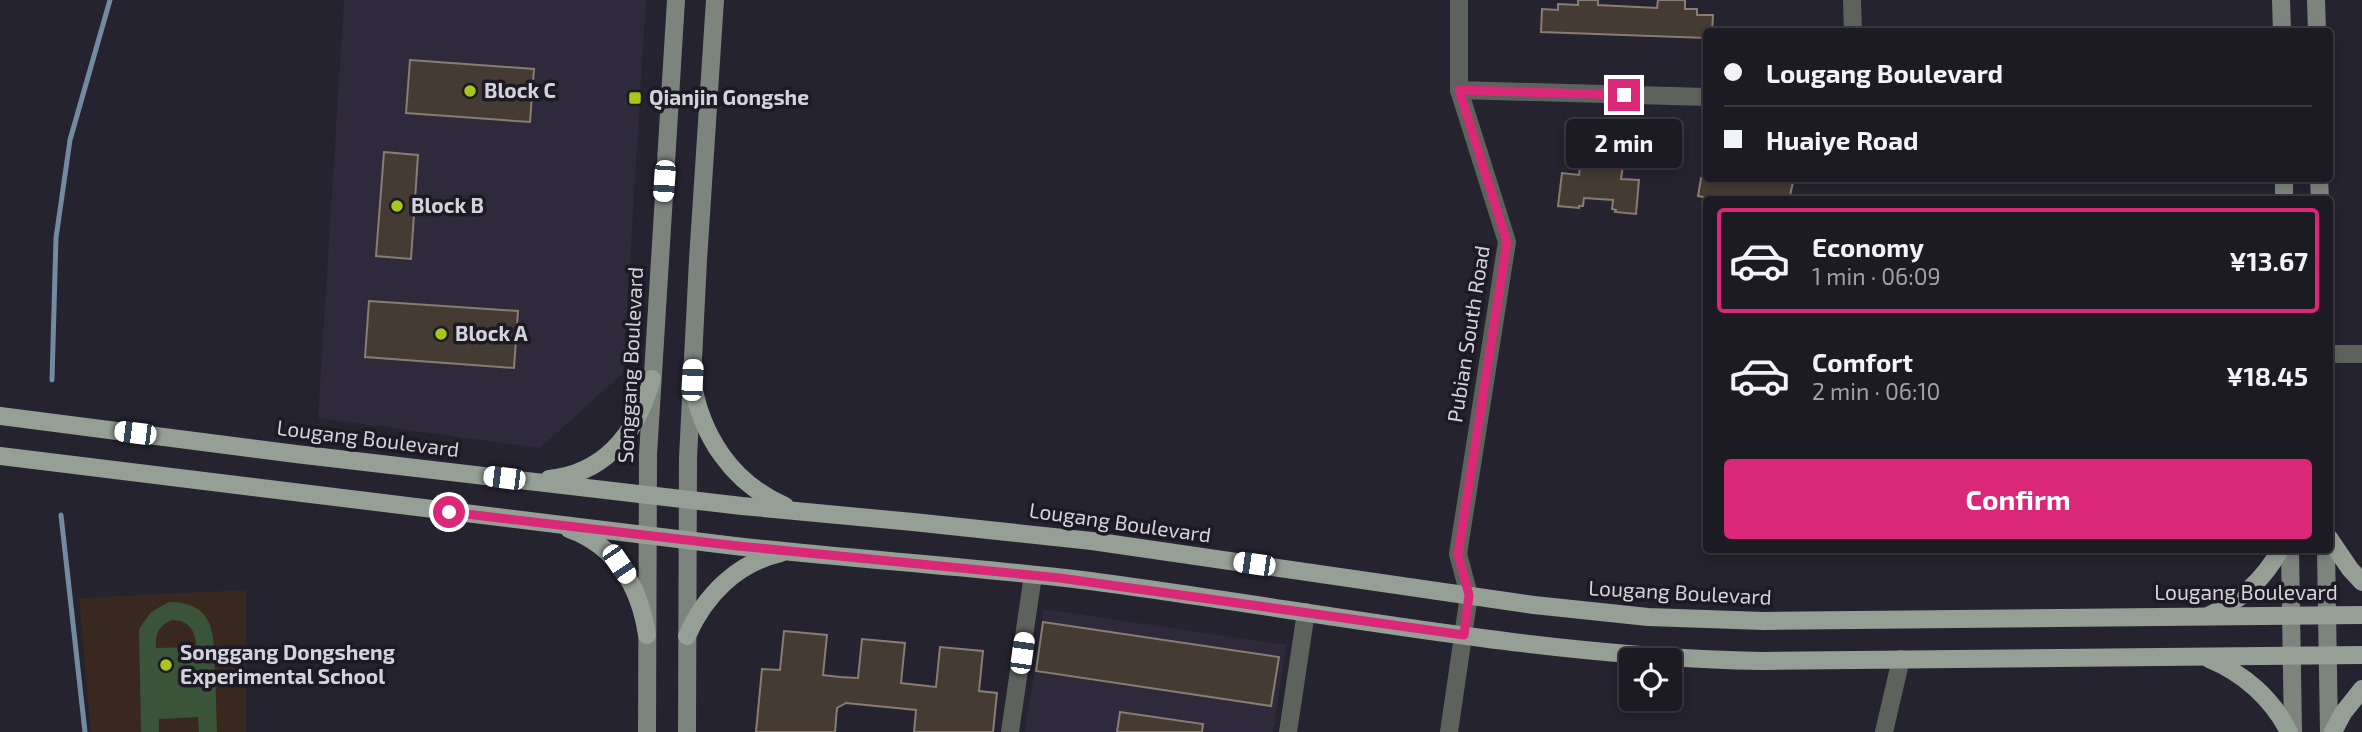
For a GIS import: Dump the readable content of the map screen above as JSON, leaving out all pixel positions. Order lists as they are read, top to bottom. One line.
{"streets":{"main road":["Songgang Boulevard","Lougang Boulevard"],"street":["Pubian South Road"]},"crossings":[["Pubian South Road","Lougang Boulevard"],["Songgang Boulevard","Lougang Boulevard"]],"places":{"other":["Block C","Block B","Block A","Songgang Dongsheng Experimental School"],"transit":["Qianjin Gongshe"]},"page":{"banner":["Lougang Boulevard","Huaiye Road"],"bubble":"2 min","list":[{"name":"Economy","note":"1 min · 06:09","value":"¥13.67"},{"name":"Comfort","note":"2 min · 06:10","value":"¥18.45"}],"buttons":"Confirm"}}
